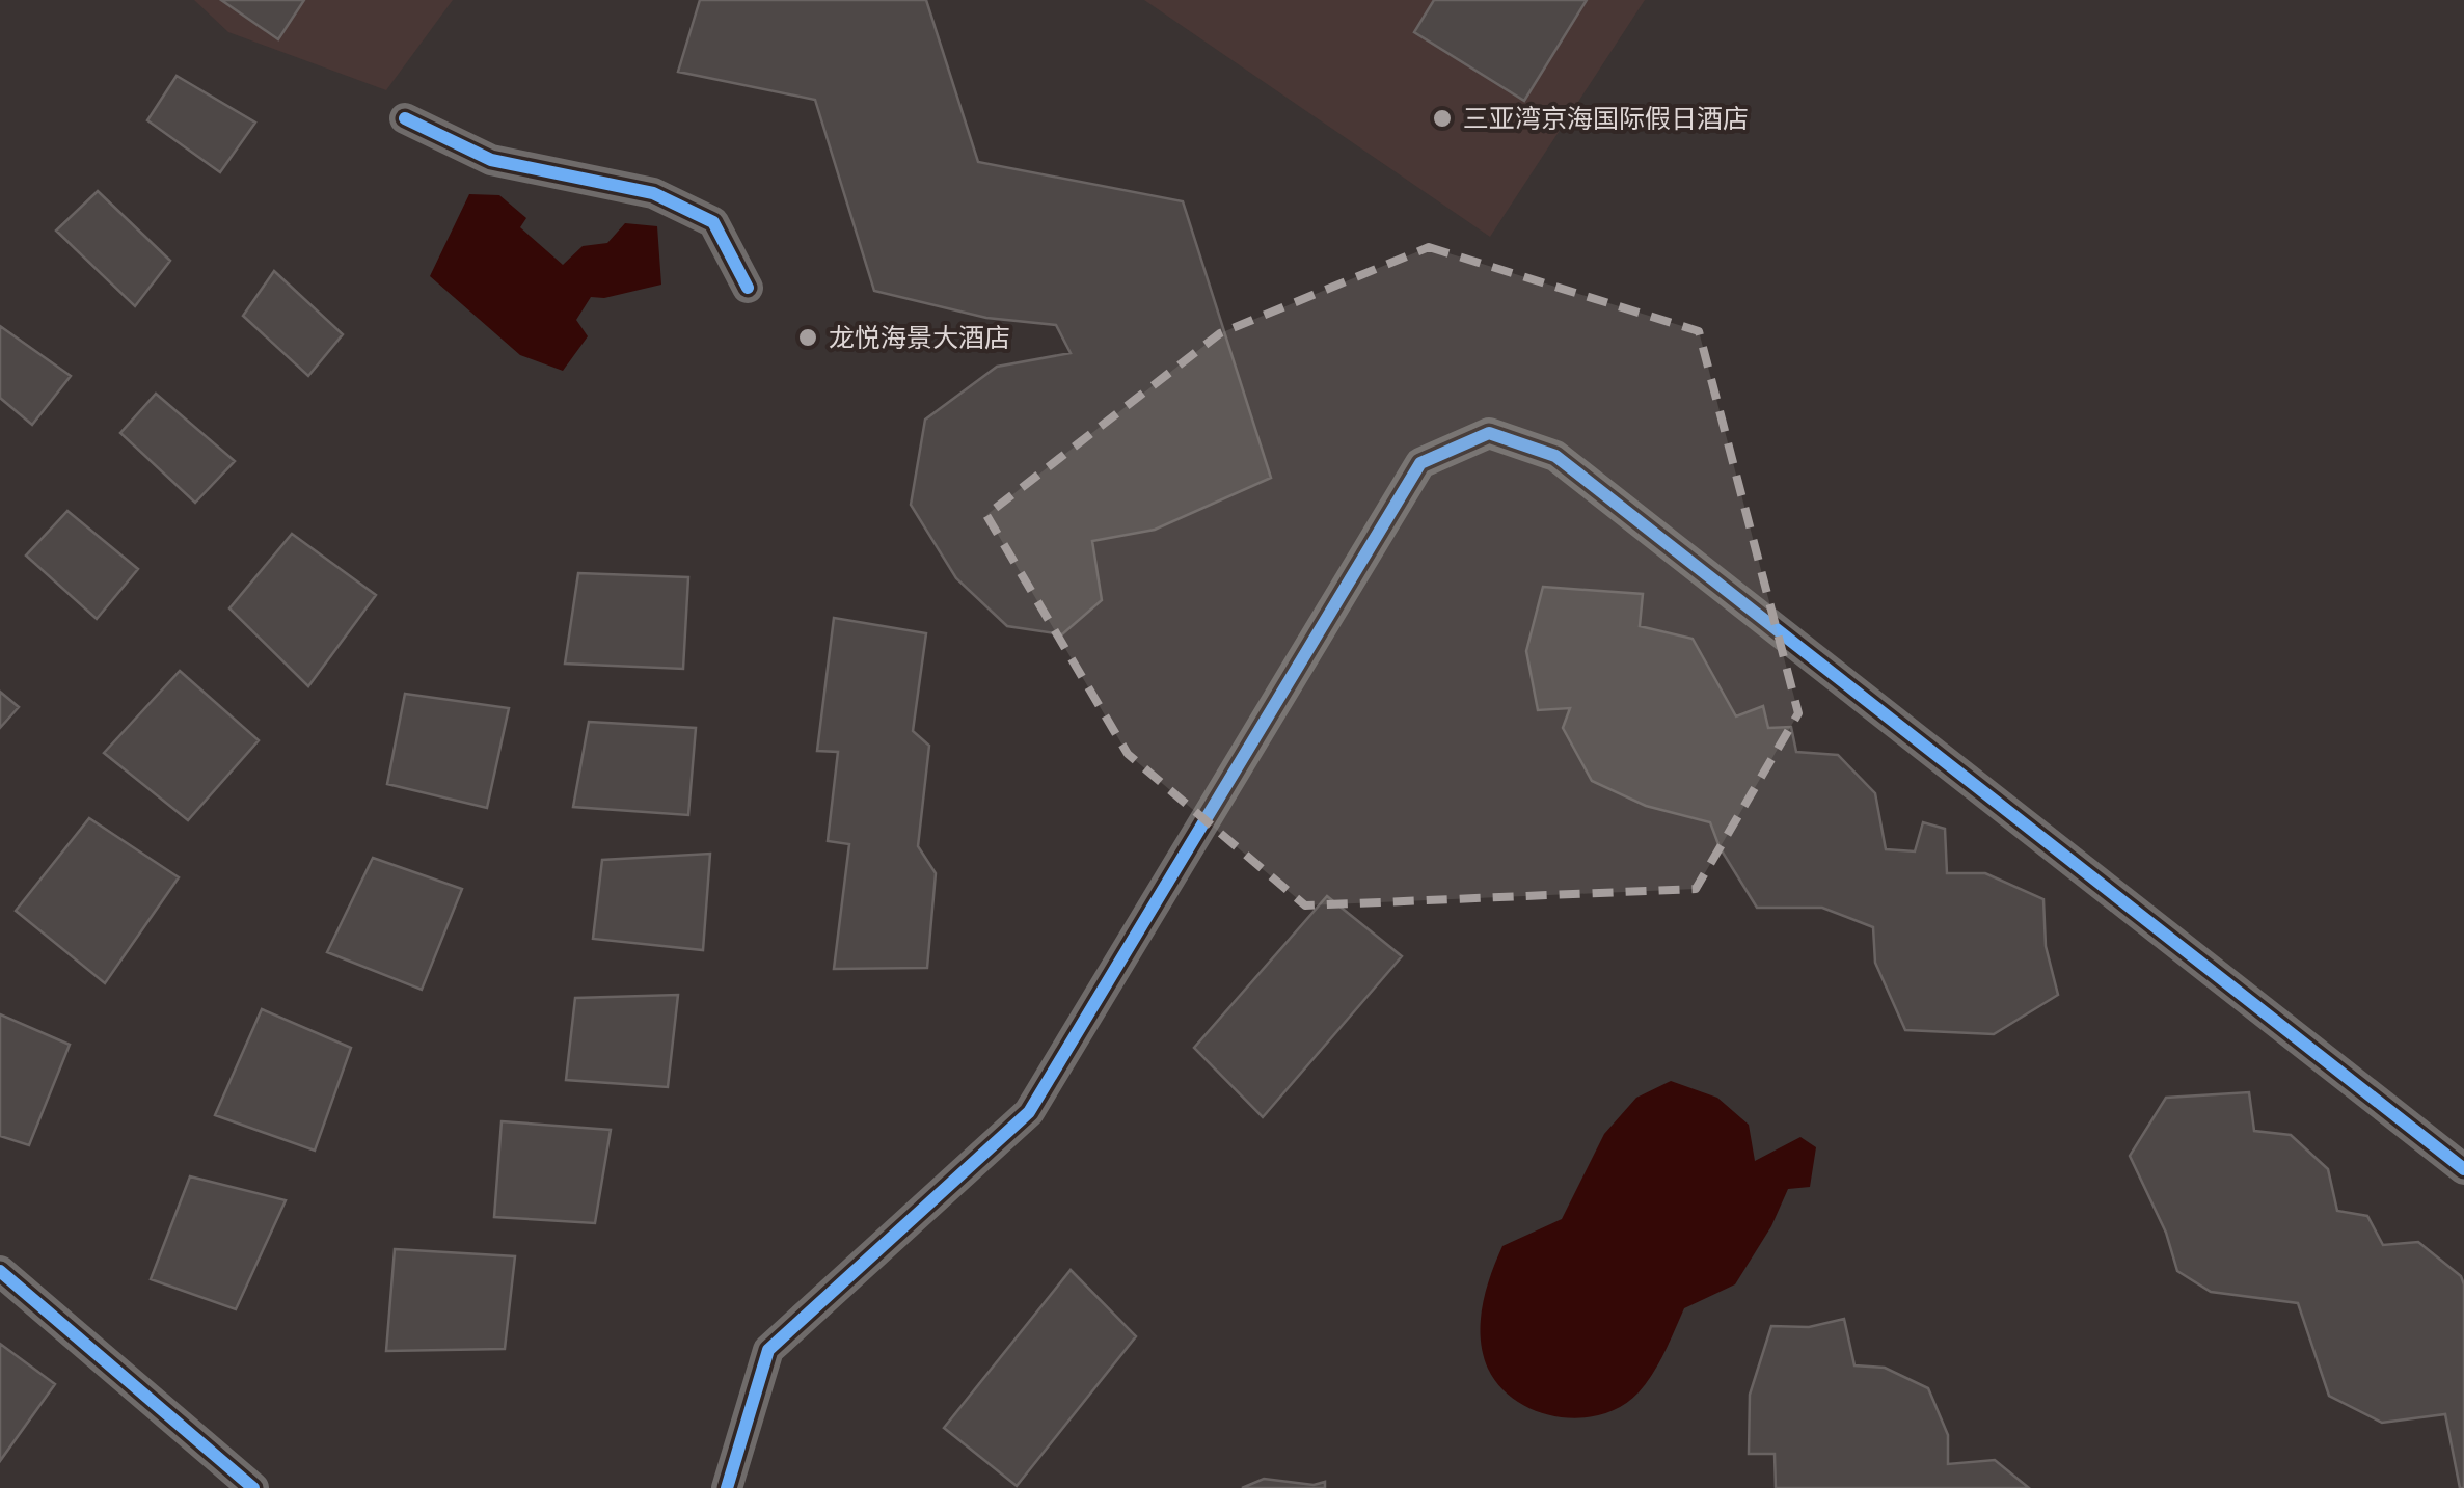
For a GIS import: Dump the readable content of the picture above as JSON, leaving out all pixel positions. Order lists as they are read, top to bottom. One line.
{"places":["三亚湾京海国际假日酒店","龙悦海景大酒店"]}
